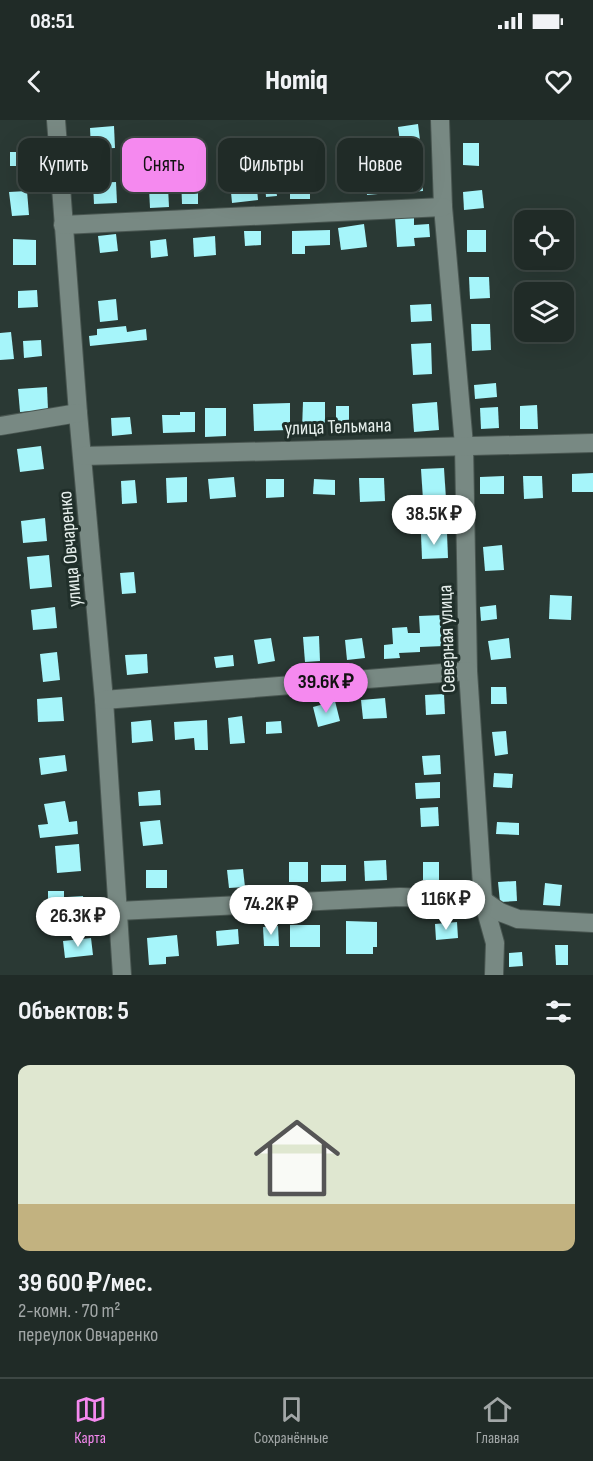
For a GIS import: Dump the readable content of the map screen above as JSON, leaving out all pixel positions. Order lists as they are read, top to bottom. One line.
{"streets":{"street":["улица Тельмана","улица Овчаренко","Северная улица"]},"crossings":[["улица Тельмана","улица Овчаренко"],["улица Тельмана","Северная улица"]],"page":{"status":"08:51","header":"Homiq","chip":["Купить","Снять","Фильтры","Новое"],"price":["38.5K ₽","39.6K ₽","116K ₽","74.2K ₽","26.3K ₽"],"heading":"Объектов: 5","list":[{"name":"39 600 ₽/мес.","note":"2-комн. · 70 m² · переулок Овчаренко"}],"tabs":["Карта","Сохранённые","Главная"]}}
